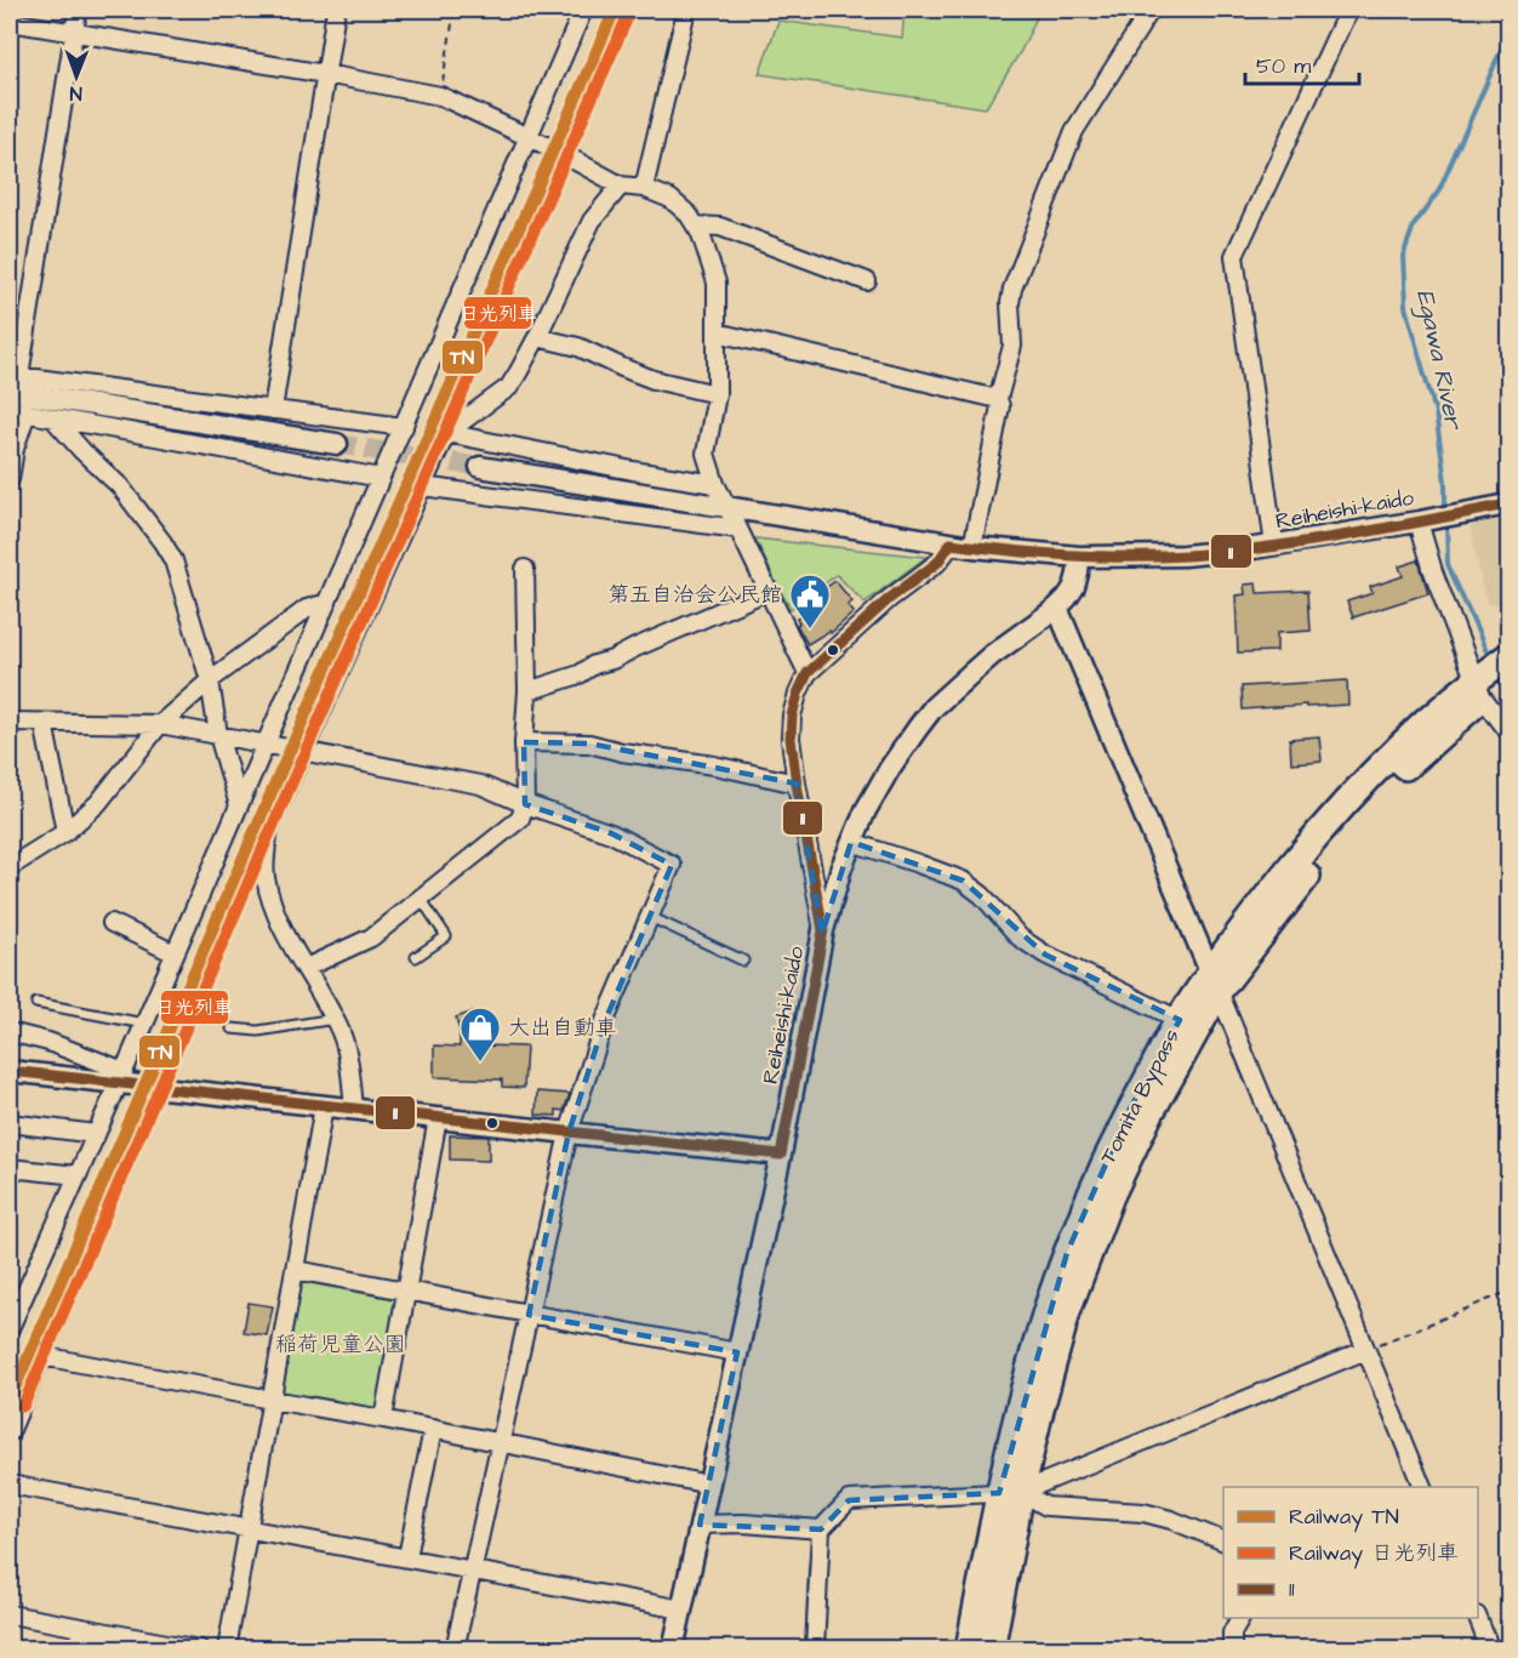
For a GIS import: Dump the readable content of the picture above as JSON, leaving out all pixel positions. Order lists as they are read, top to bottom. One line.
{"streets":{"main road":["Tomita Bypass"],"street":["Reiheishi-kaido"]},"water":["Egawa River"],"parks":["稲荷児童公園"],"places":{"public building":["第五自治会公民館"],"shop":["大出自動車"]},"lines":["rail line TN","rail line 日光列車","transit line 11"],"legend":["Railway TN","Railway 日光列車","11"],"scale_bar":"50 m","north":"bottom"}
